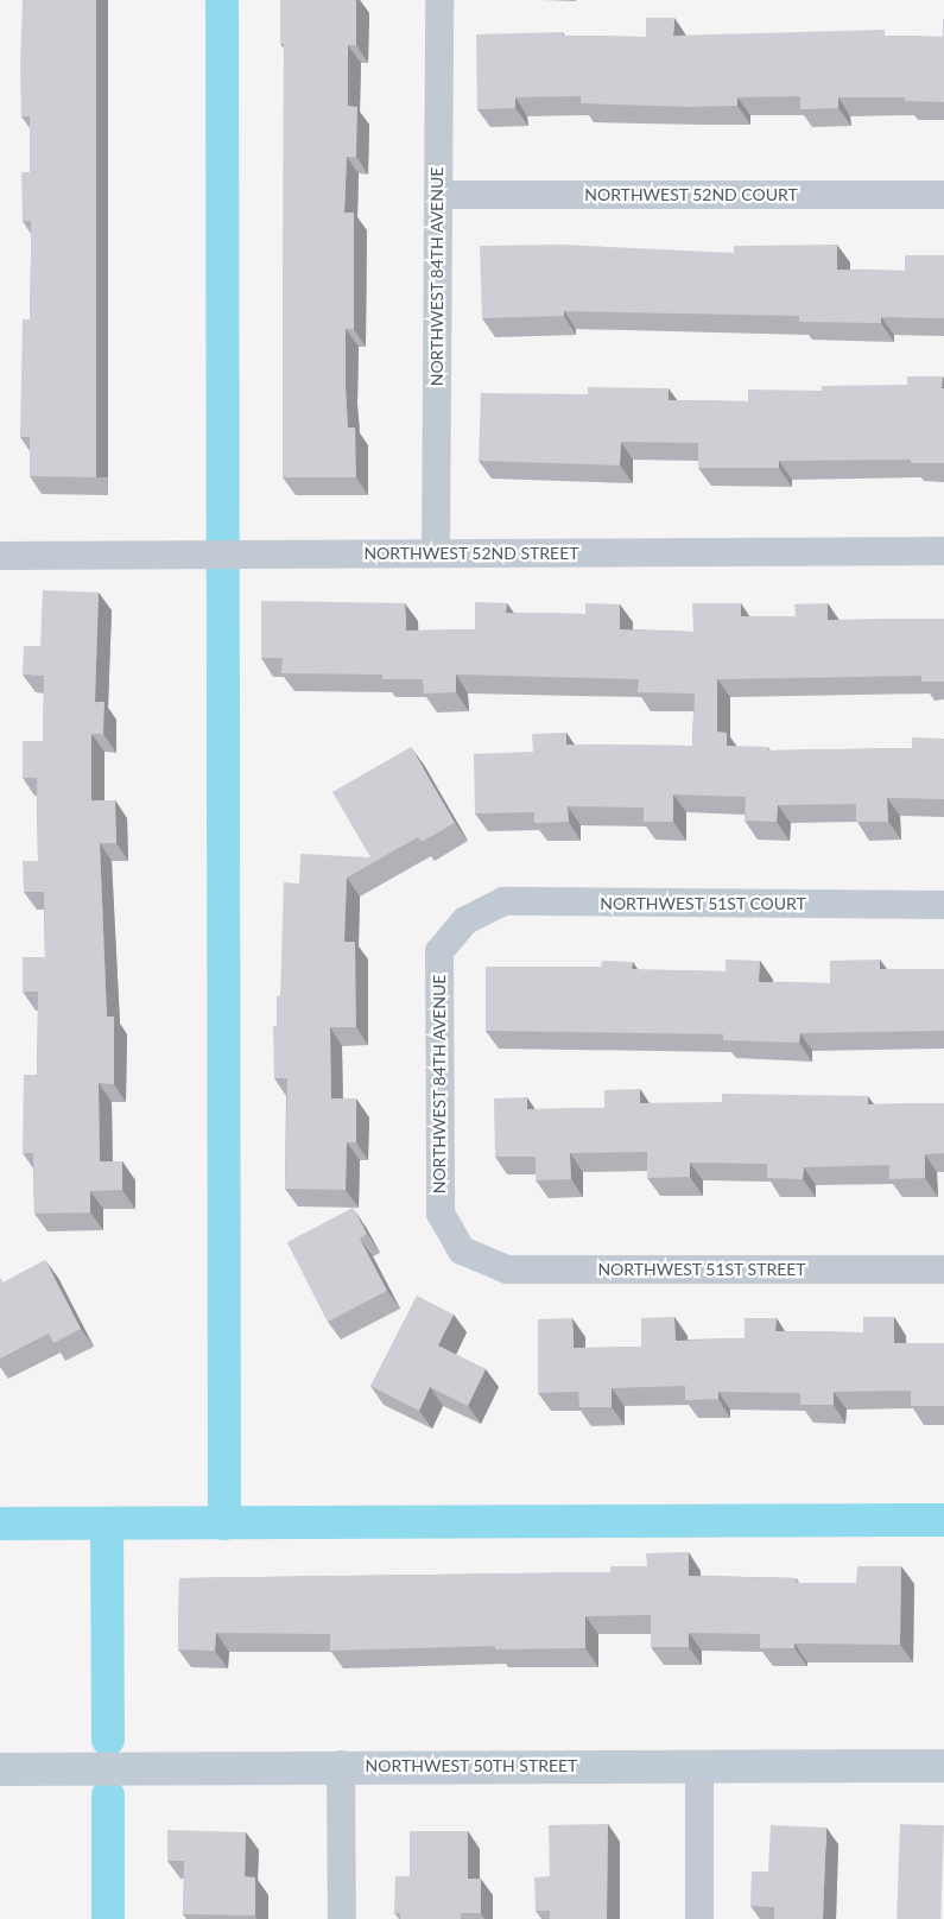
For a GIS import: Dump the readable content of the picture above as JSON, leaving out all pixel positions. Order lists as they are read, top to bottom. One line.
{"streets":{"street":["NORTHWEST 52ND COURT","NORTHWEST 84TH AVENUE","NORTHWEST 52ND STREET","NORTHWEST 51ST COURT","NORTHWEST 51ST STREET","NORTHWEST 50TH STREET"]},"crossings":[["NORTHWEST 52ND COURT","NORTHWEST 84TH AVENUE"],["NORTHWEST 84TH AVENUE","NORTHWEST 52ND STREET"],["NORTHWEST 84TH AVENUE","NORTHWEST 51ST COURT"],["NORTHWEST 84TH AVENUE","NORTHWEST 51ST STREET"]]}
